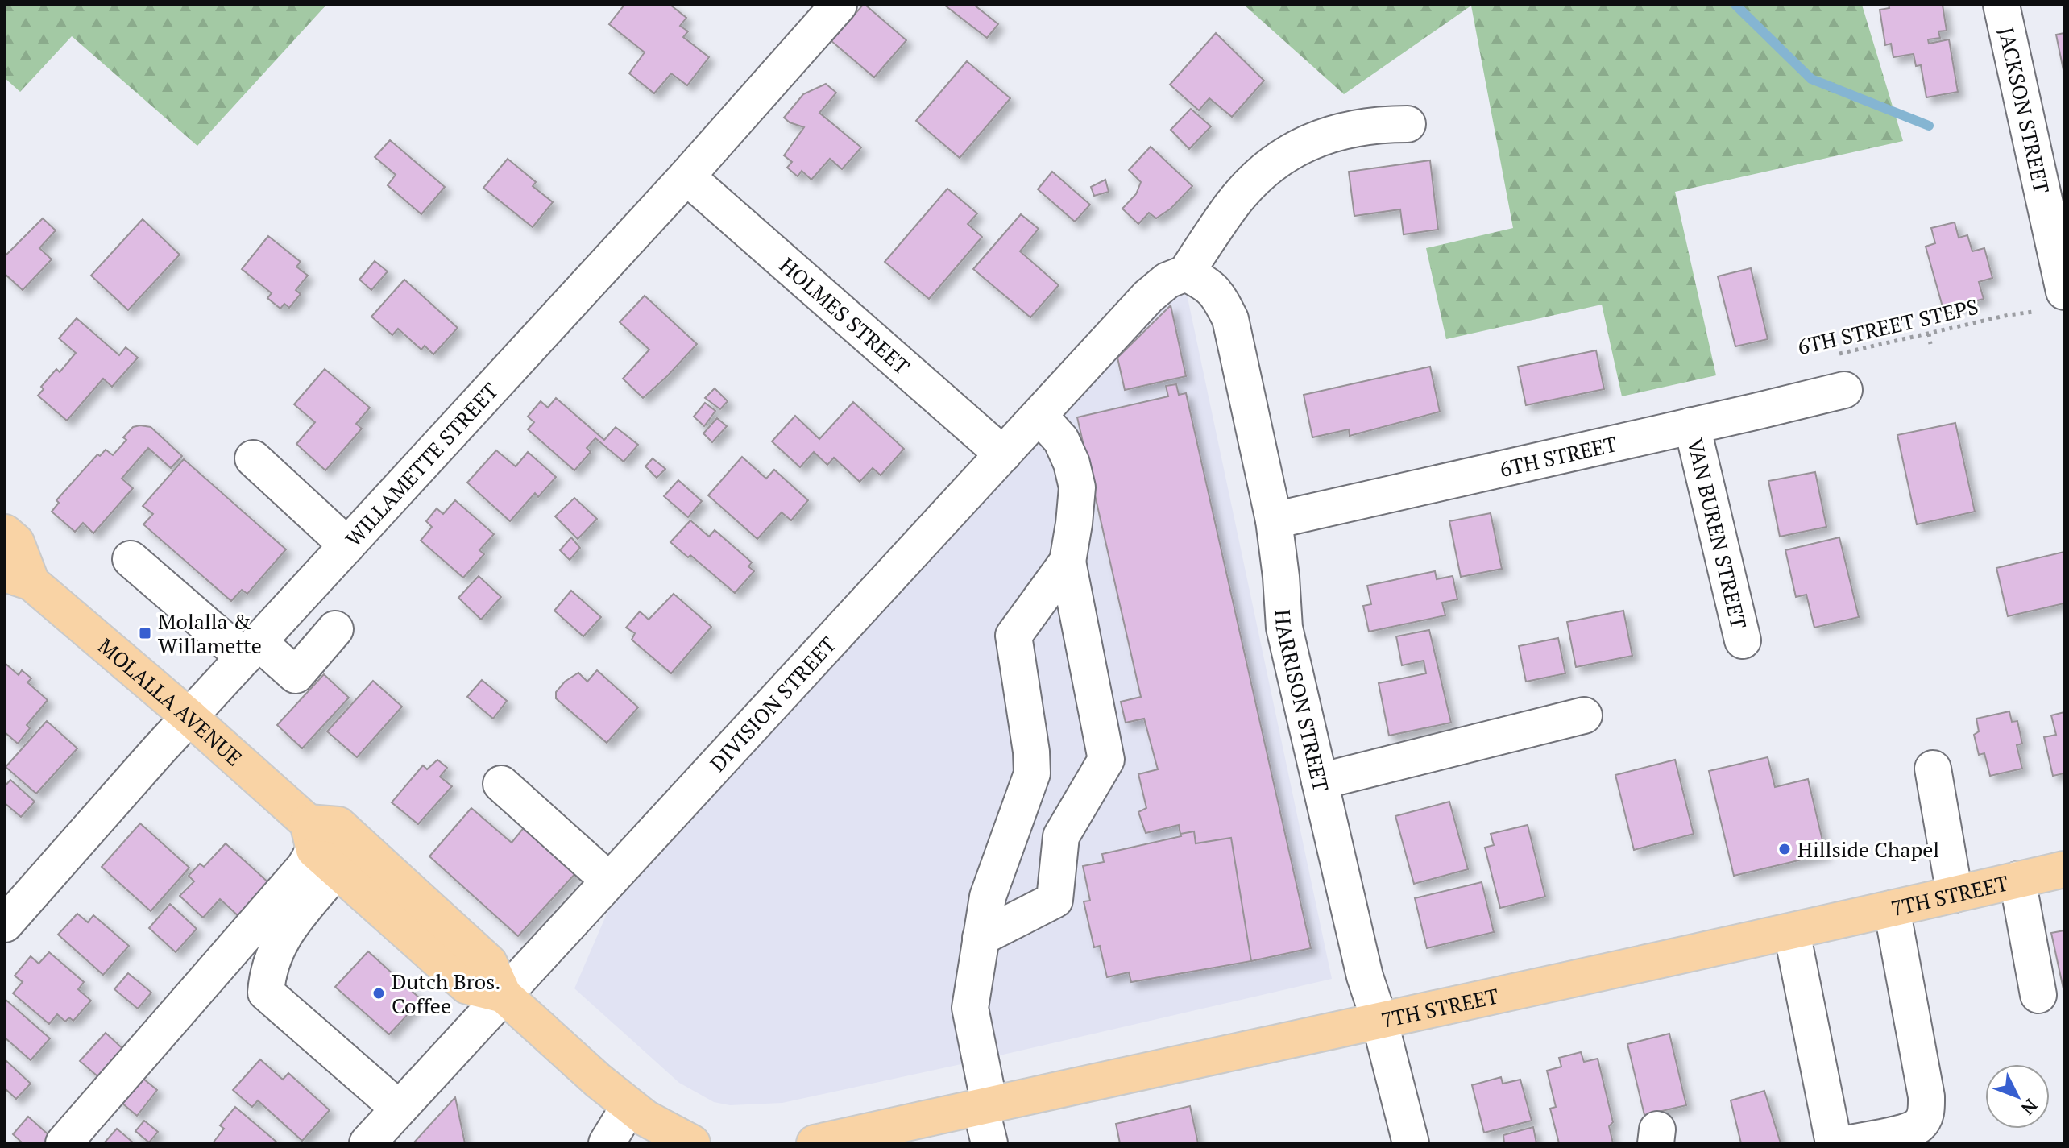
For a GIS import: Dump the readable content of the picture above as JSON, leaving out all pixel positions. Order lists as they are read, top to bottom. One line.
{"streets":{"main road":["MOLALLA AVENUE","7TH STREET"],"street":["JACKSON STREET","HOLMES STREET","6TH STREET","WILLAMETTE STREET","VAN BUREN STREET","HARRISON STREET","DIVISION STREET"],"path":["6TH STREET STEPS"]},"crossings":[["HOLMES STREET","WILLAMETTE STREET"],["HOLMES STREET","DIVISION STREET"],["6TH STREET","VAN BUREN STREET"],["6TH STREET","HARRISON STREET"],["WILLAMETTE STREET","MOLALLA AVENUE"],["HARRISON STREET","DIVISION STREET"],["HARRISON STREET","7TH STREET"],["MOLALLA AVENUE","DIVISION STREET"]],"places":{"transit":["Molalla & Willamette"],"other":["Hillside Chapel","Dutch Bros. Coffee"]},"north":"bottom right"}
